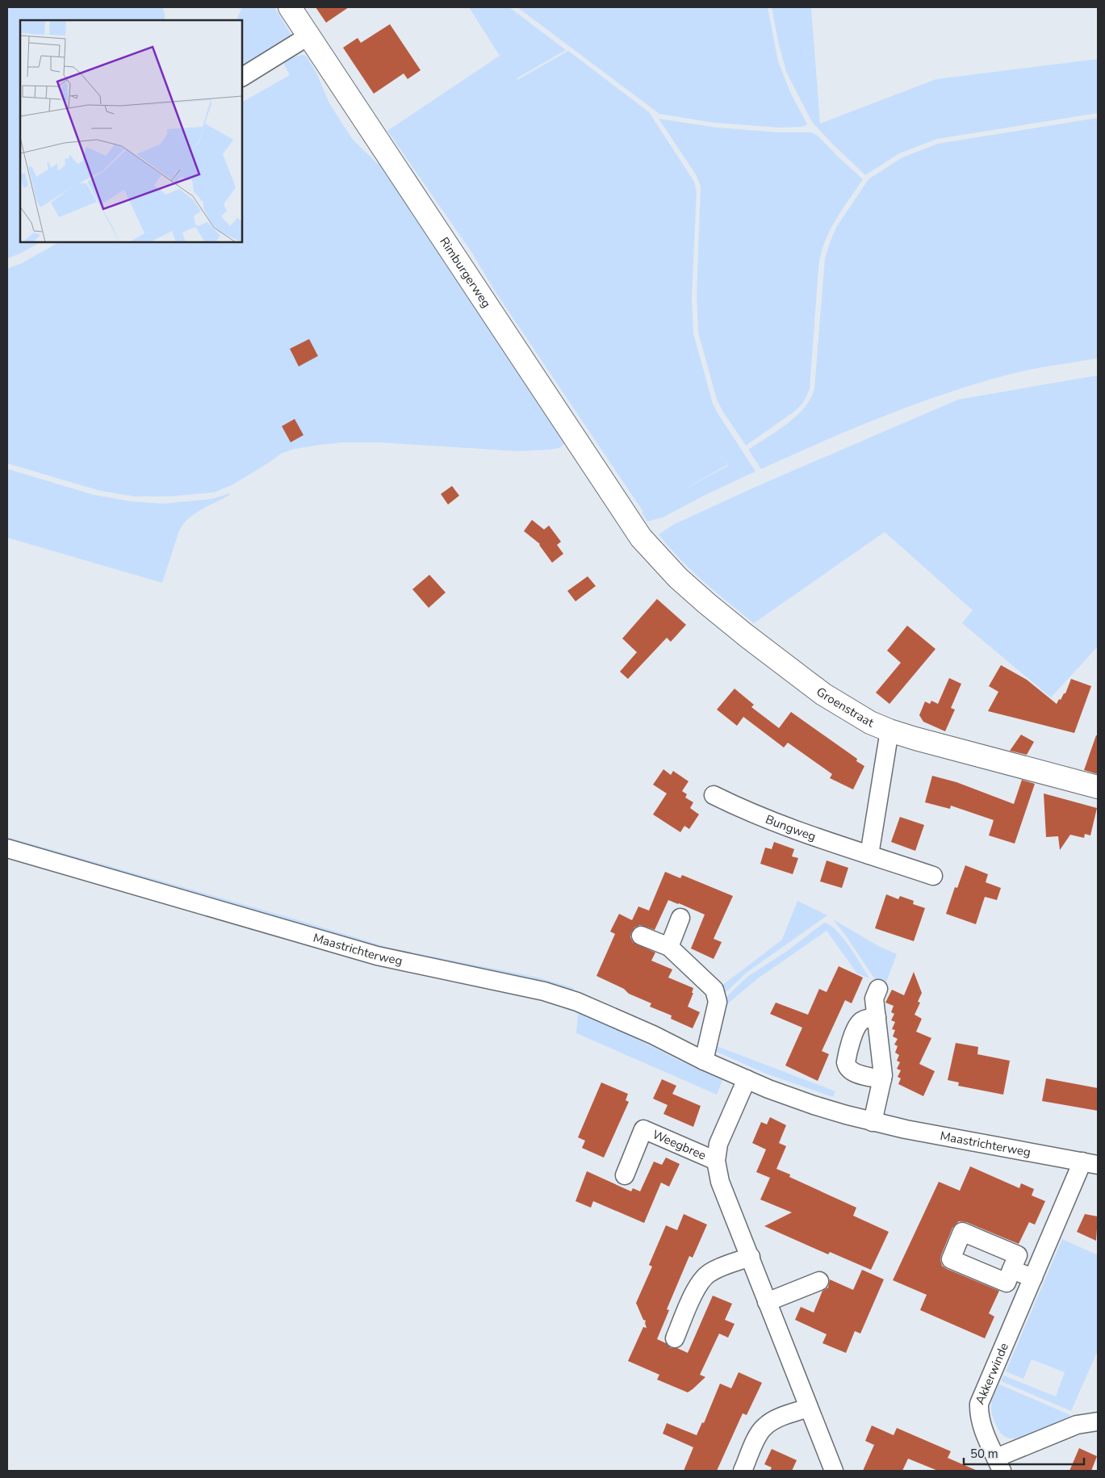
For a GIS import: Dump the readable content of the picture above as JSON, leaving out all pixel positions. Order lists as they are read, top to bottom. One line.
{"streets":{"street":["Rimburgerweg","Groenstraat","Bungweg","Maastrichterweg","Weegbree","Akkerwinde"]},"crossings":[["Rimburgerweg","Groenstraat"],["Maastrichterweg","Weegbree"],["Maastrichterweg","Akkerwinde"]],"scale_bar":"50 m"}
